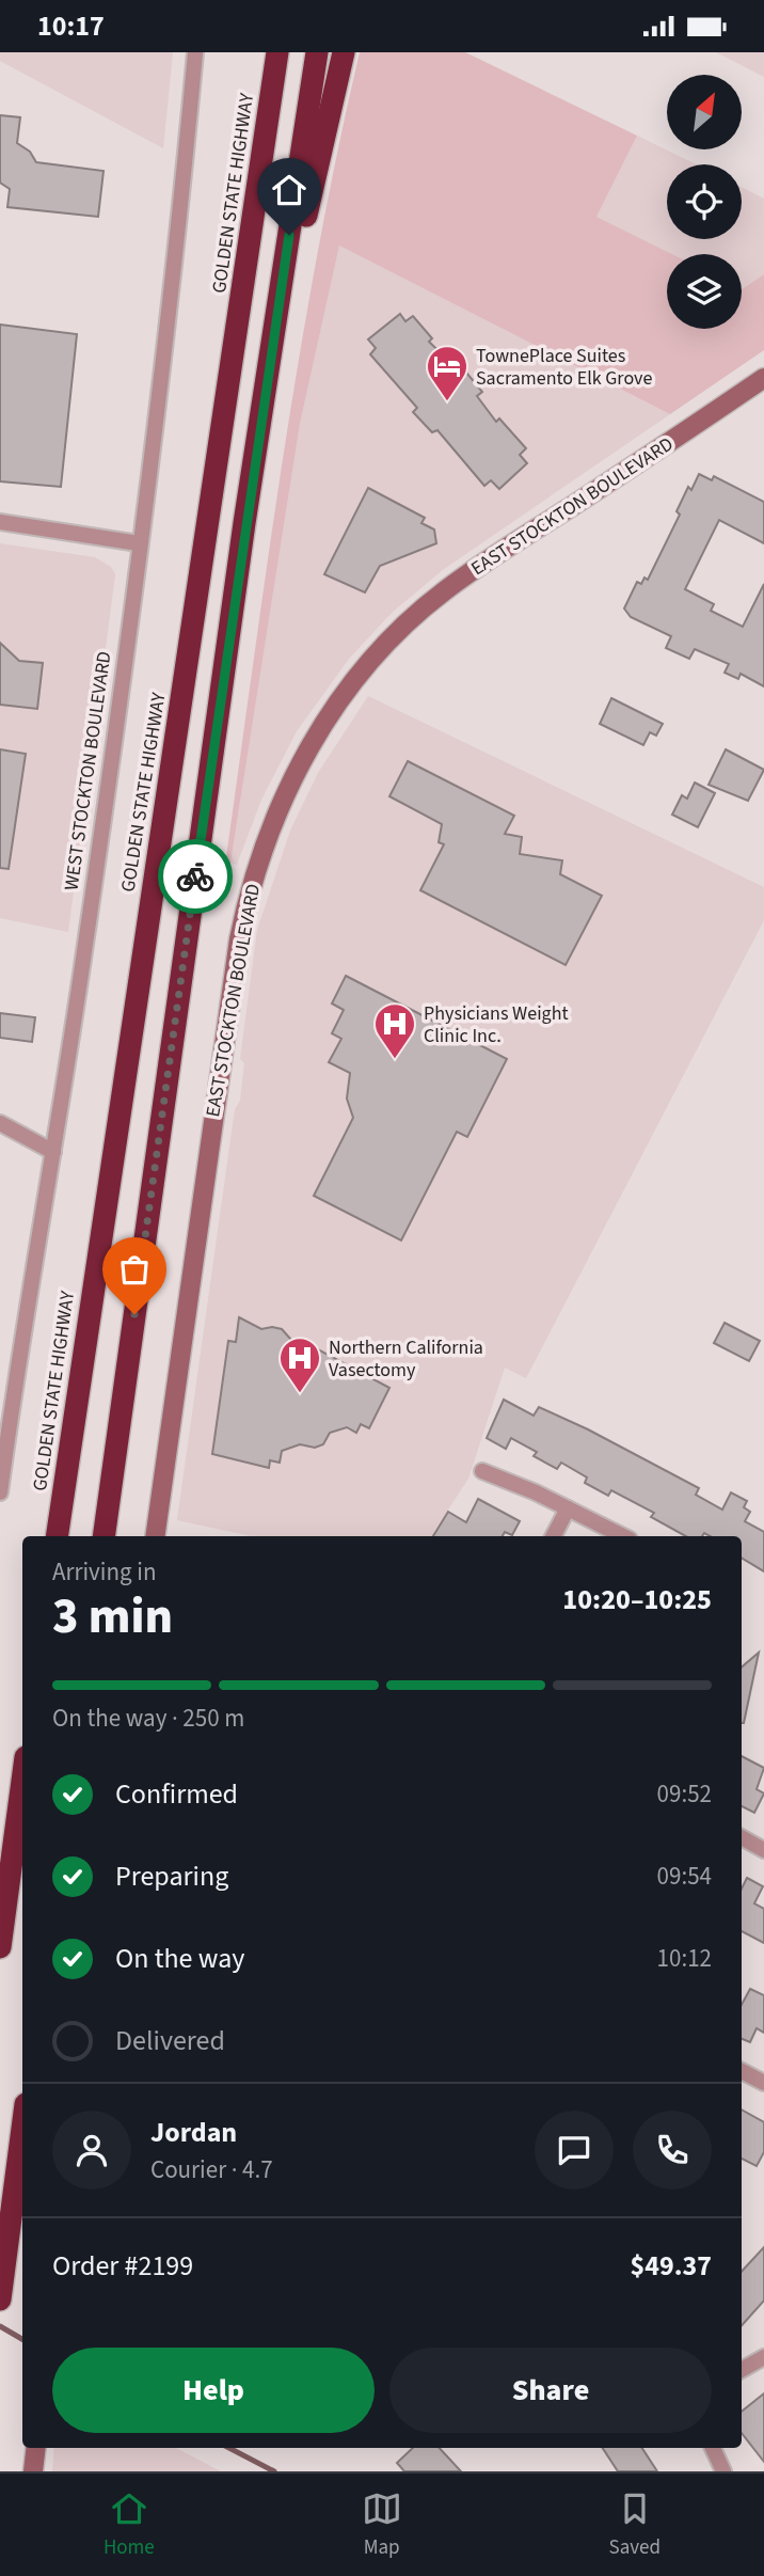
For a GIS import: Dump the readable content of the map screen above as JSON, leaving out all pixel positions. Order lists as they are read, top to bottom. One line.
{"streets":{"highway":["GOLDEN STATE HIGHWAY"],"street":["EAST STOCKTON BOULEVARD","WEST STOCKTON BOULEVARD"]},"places":{"hotel":["TownePlace Suites Sacramento Elk Grove"],"hospital":["Physicians Weight Clinic Inc.","Northern California Vasectomy"]},"north":"top right","page":{"status":"10:17","heading":["3 min","Arriving in","10:20–10:25"],"panel":["Jordan","Courier · 4.7","Order #2199","$49.37"],"bar":"On the way · 250 m","list":[["Confirmed","09:52"],["Preparing","09:54"],["On the way","10:12"],"Delivered"],"buttons":["Help","Share"],"tabs":["Home","Map","Saved"]}}
